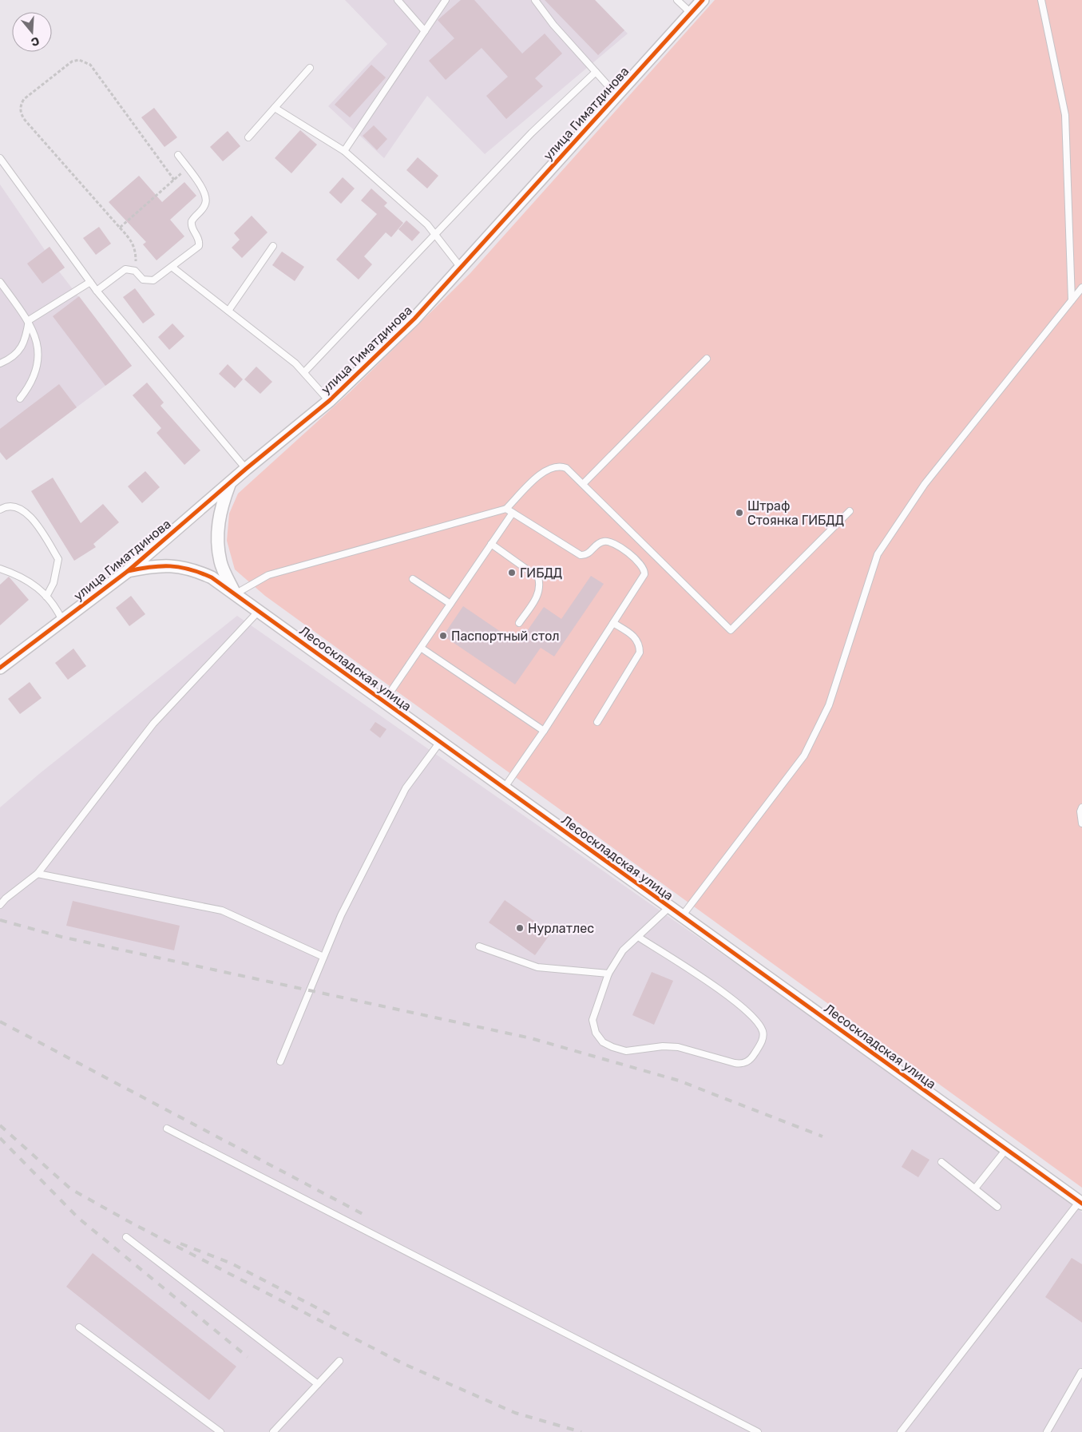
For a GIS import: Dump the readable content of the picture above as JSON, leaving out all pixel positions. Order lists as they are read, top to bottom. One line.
{"streets":{"street":["улица Гиматдинова","Лесоскладская улица"]},"crossings":[["улица Гиматдинова","Лесоскладская улица"]],"places":["Штраф Стоянка ГИБДД","ГИБДД","Паспортный стол","Нурлатлес"],"north":"bottom"}
